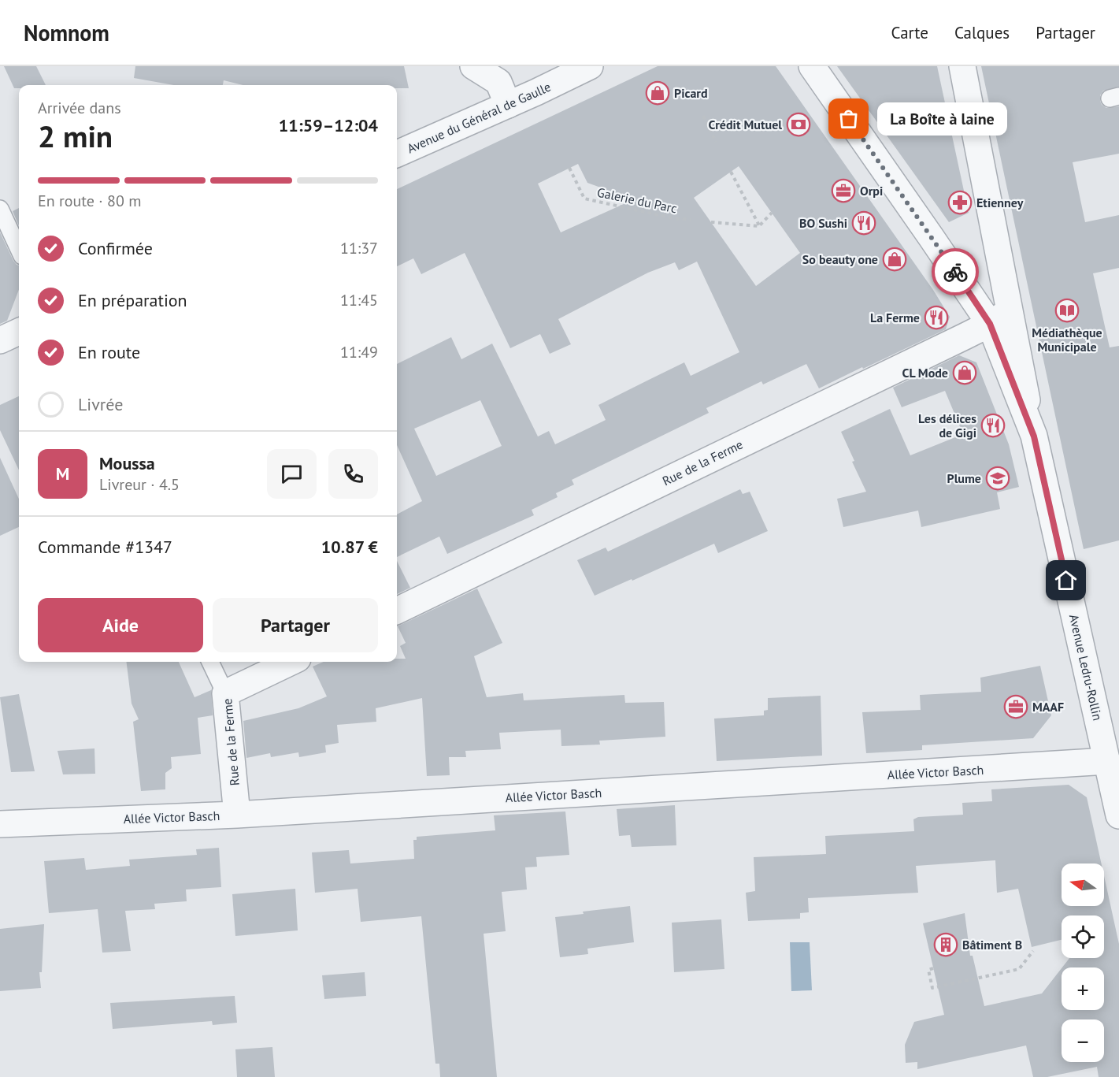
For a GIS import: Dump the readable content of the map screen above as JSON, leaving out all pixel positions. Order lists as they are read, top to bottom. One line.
{"streets":{"street":["Avenue du Général de Gaulle","Rue de la Ferme","Avenue Ledru-Rollin","Allée Victor Basch"],"path":["Galerie du Parc"]},"crossings":[["Rue de la Ferme","Avenue Ledru-Rollin"],["Rue de la Ferme","Allée Victor Basch"],["Avenue Ledru-Rollin","Allée Victor Basch"]],"places":{"shop":["Picard","So beauty one","CL Mode"],"other":["La Boîte à laine"],"bank":["Crédit Mutuel"],"office":["Orpi","MAAF"],"pharmacy":["Etienney"],"restaurant":["BO Sushi","La Ferme","Les délices de Gigi"],"library":["Médiathèque Municipale"],"school or university":["Plume"],"building":["Bâtiment B"]},"north":"left","page":{"header":"Nomnom","nav":["Carte","Calques","Partager"],"heading":["2 min","Arrivée dans","11:59–12:04"],"panel":["Moussa","Livreur · 4.5","Commande #1347","10.87 €"],"bubble":"La Boîte à laine","bar":"En route · 80 m","list":[["Confirmée","11:37"],["En préparation","11:45"],["En route","11:49"],"Livrée"],"round":"M","buttons":["Aide","Partager"],"map_buttons":["+","−"]}}
